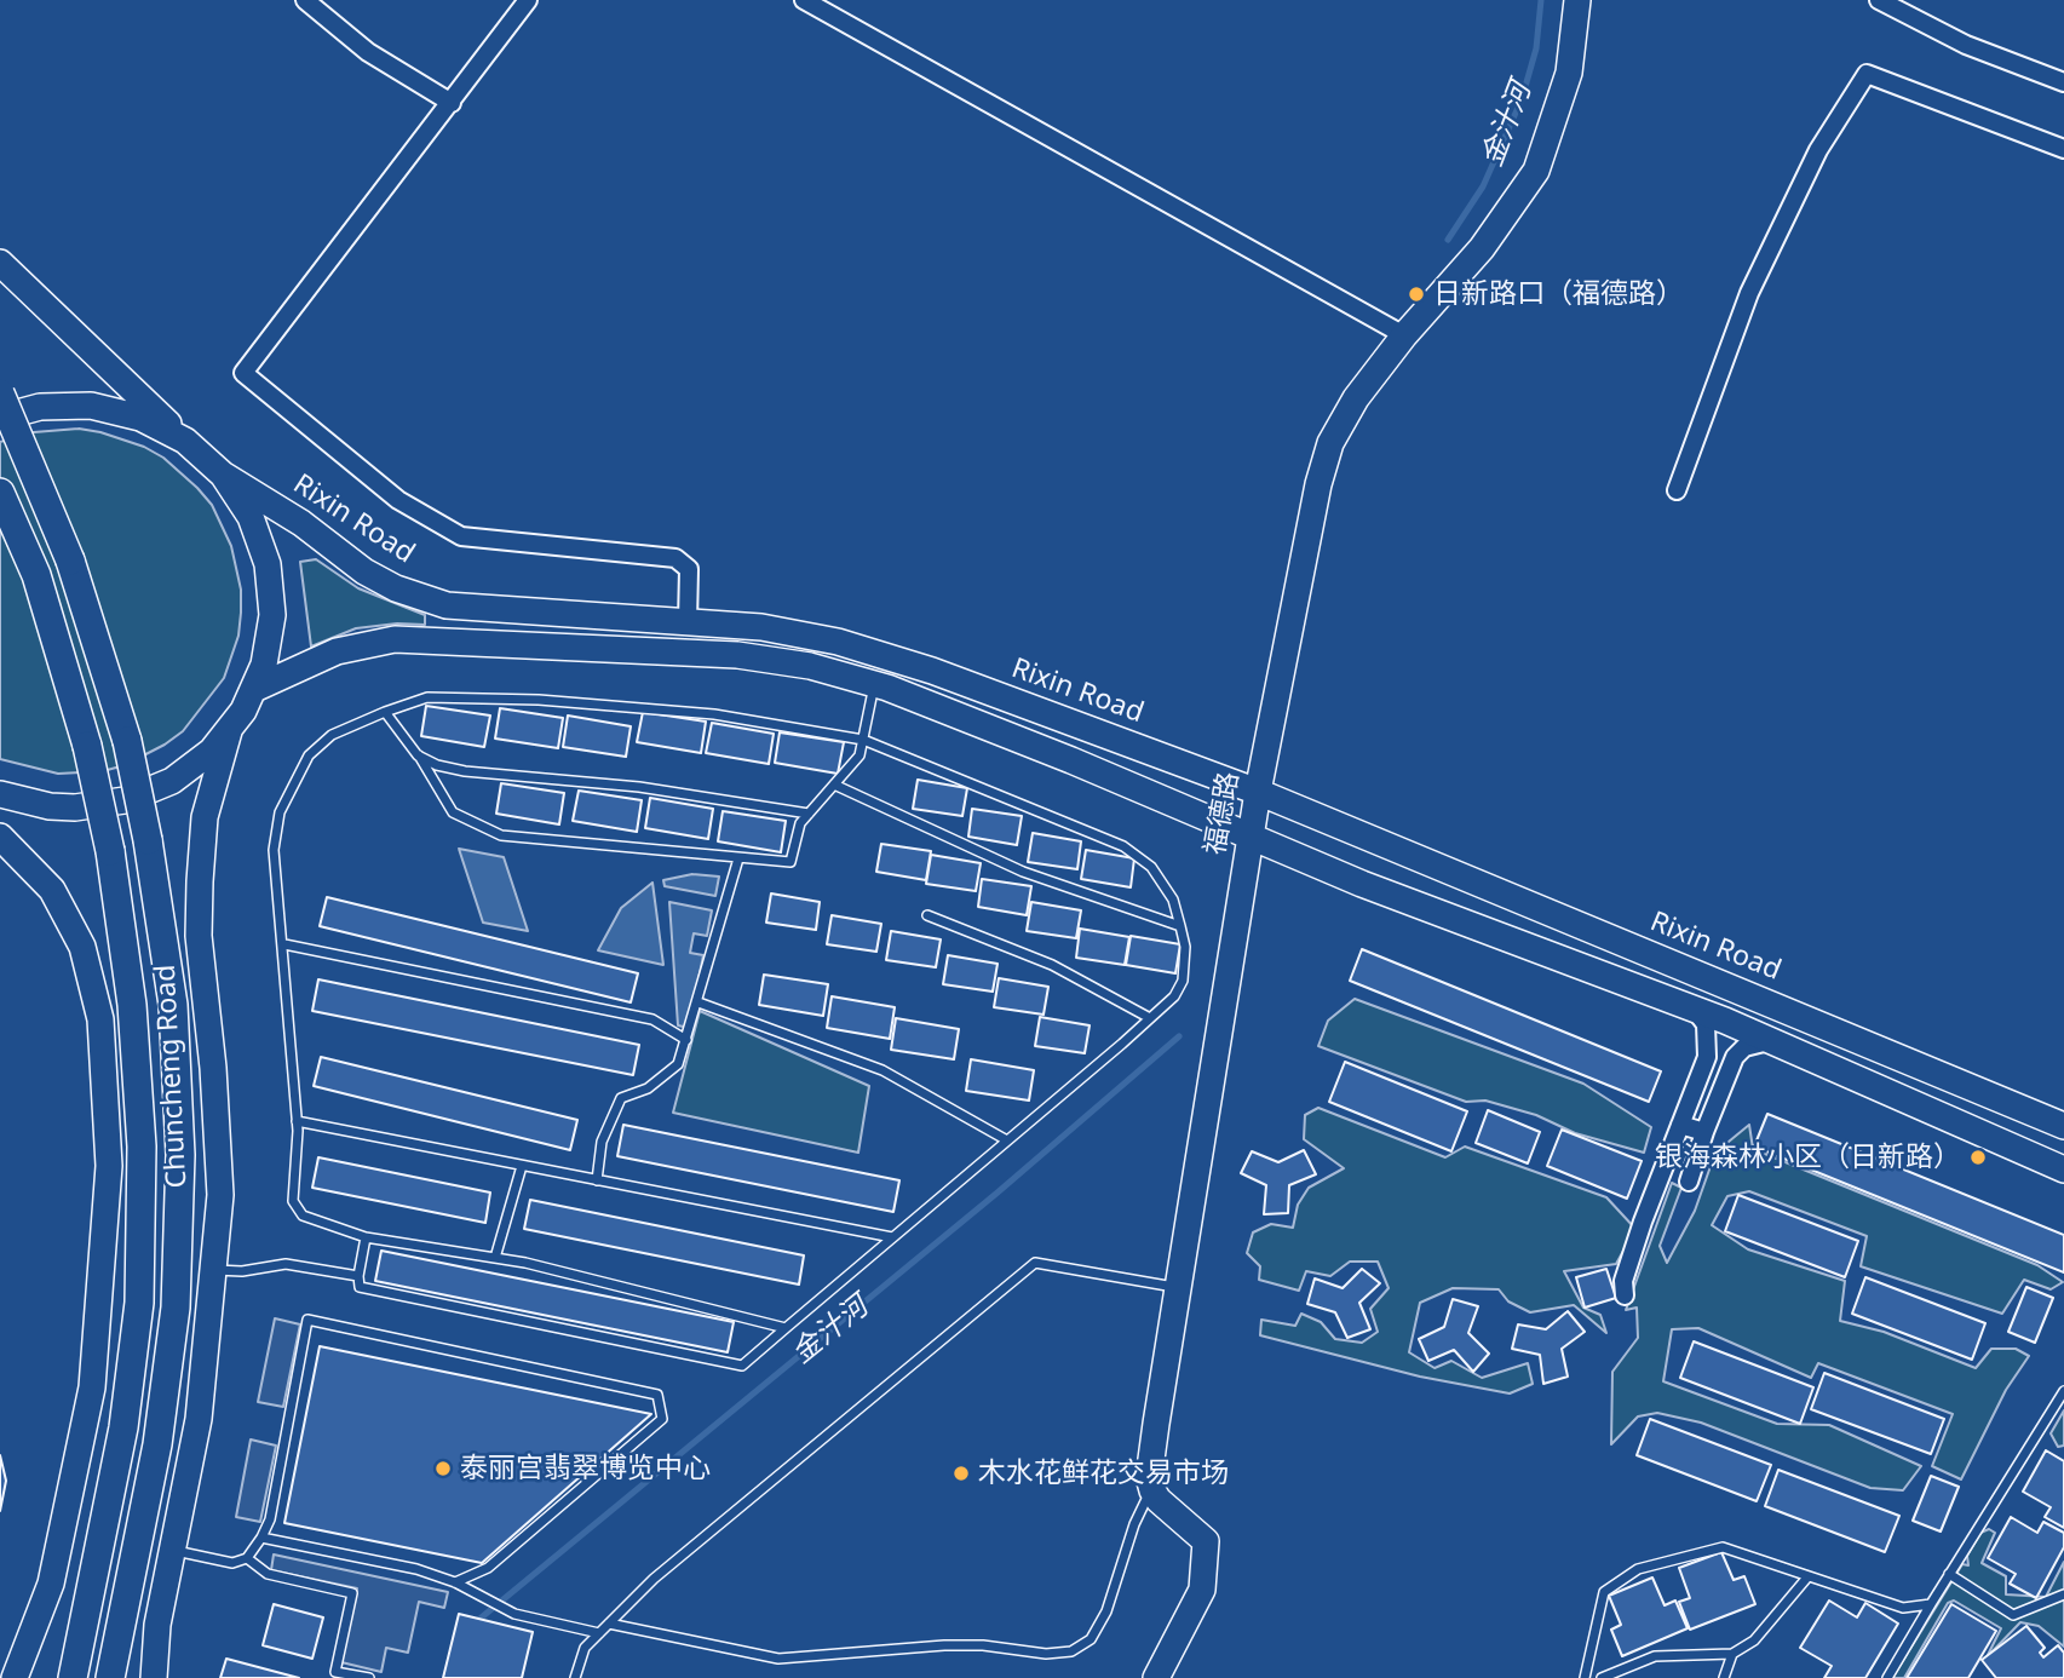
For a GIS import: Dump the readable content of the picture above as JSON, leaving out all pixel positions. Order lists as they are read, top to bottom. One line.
{"streets":{"main road":["Rixin Road","福德路","Chuncheng Road"]},"crossings":[["Rixin Road","福德路"]],"water":["金汁河"],"places":["日新路口（福德路）","银海森林小区（日新路）","泰丽宫翡翠博览中心","木水花鲜花交易市场"]}
